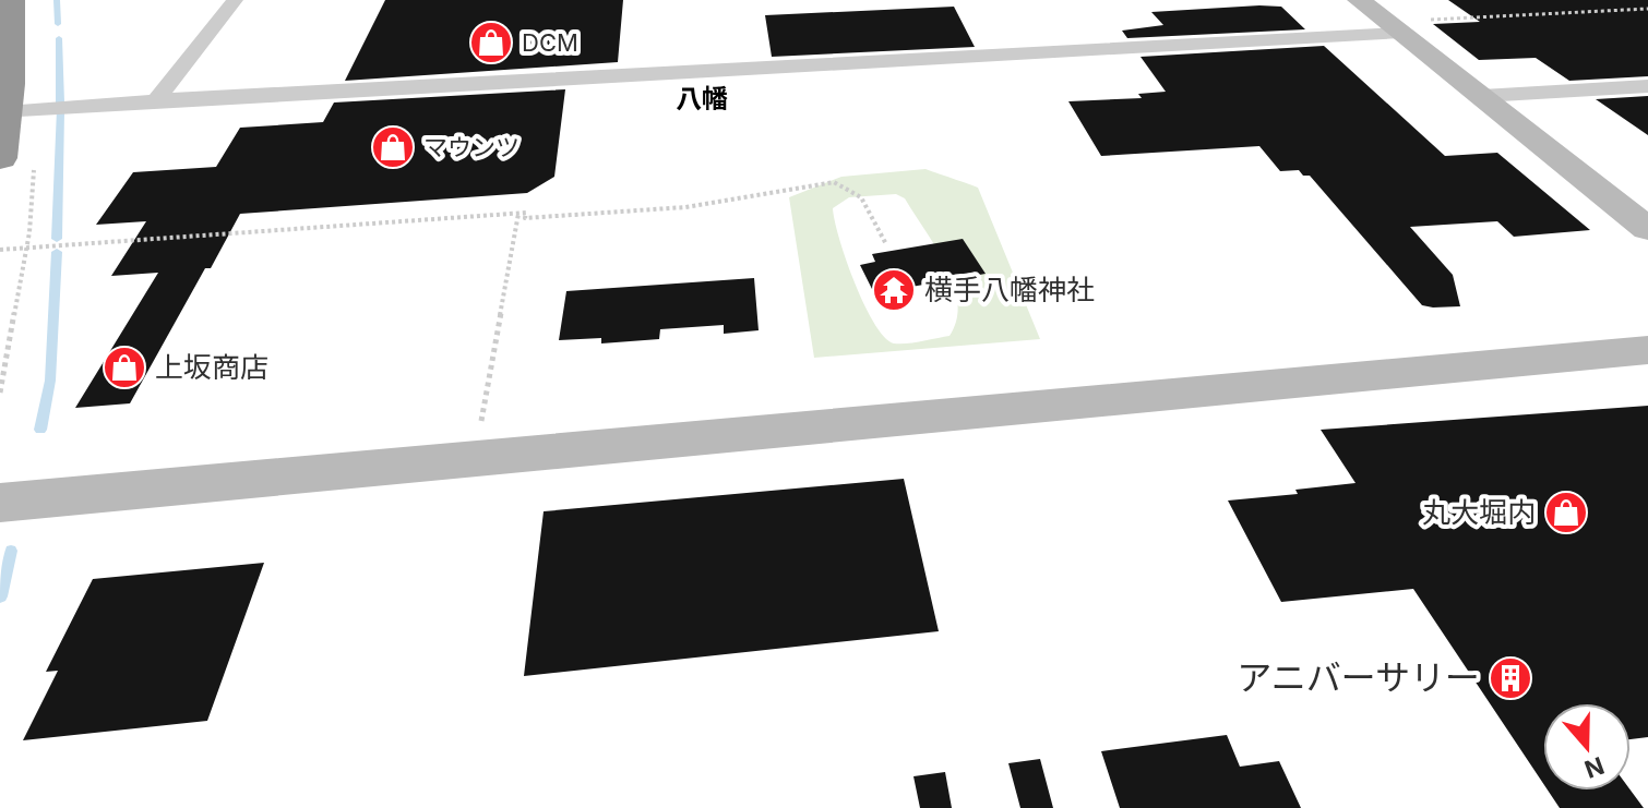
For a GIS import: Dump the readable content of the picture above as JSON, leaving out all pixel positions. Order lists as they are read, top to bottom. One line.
{"districts":["八幡"],"places":{"shop":["DCM","マウンツ","上坂商店","丸大堀内"],"temple":["横手八幡神社"],"building":["アニバーサリー"]},"north":"bottom"}
